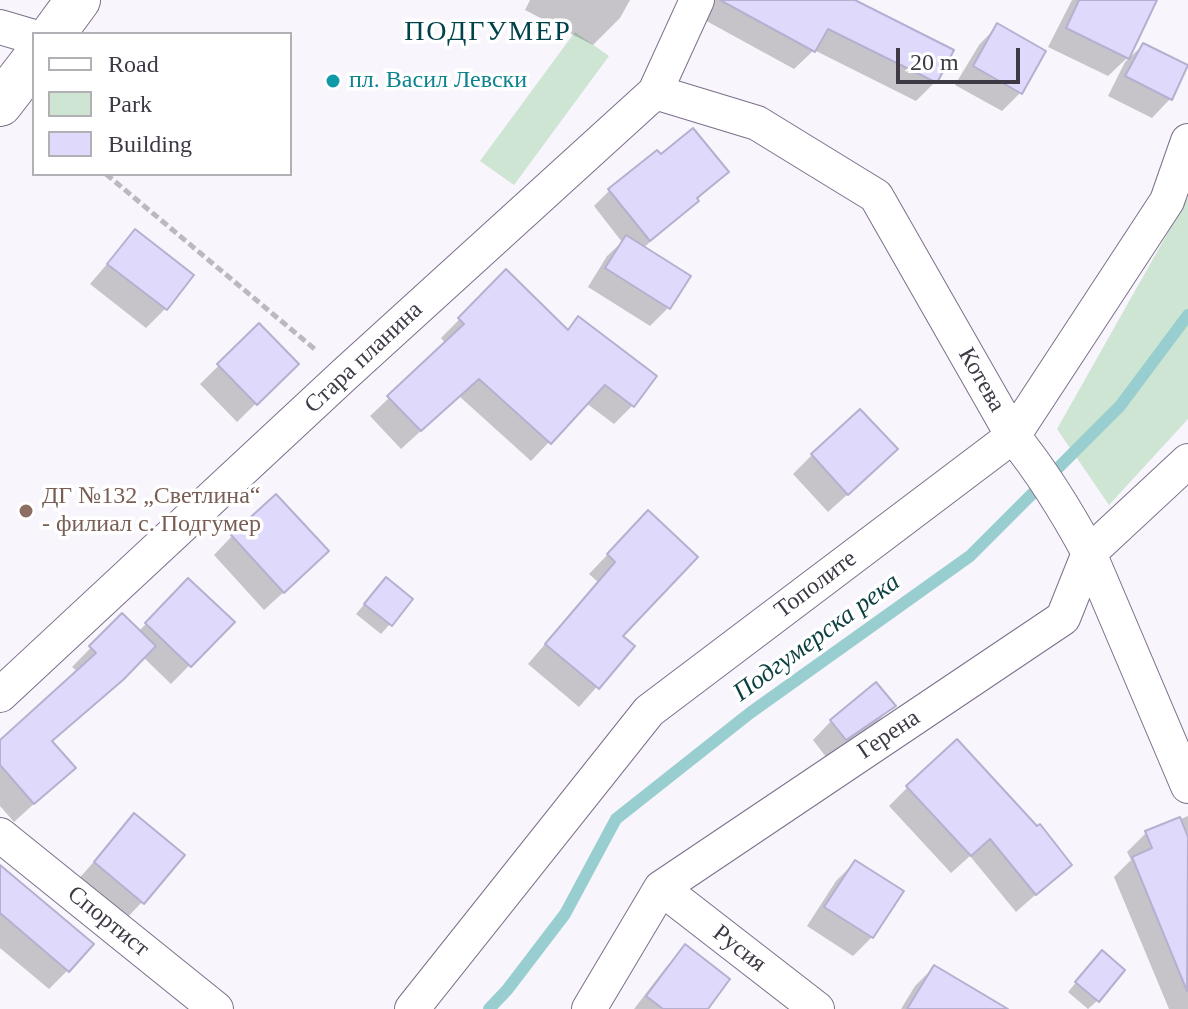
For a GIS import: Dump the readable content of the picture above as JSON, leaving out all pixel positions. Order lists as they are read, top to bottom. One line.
{"streets":{"street":["Стара планина","Котева","Тополите","Герена","Спортист","Русия"]},"crossings":[["Стара планина","Котева"],["Котева","Тополите"],["Котева","Герена"],["Герена","Русия"]],"districts":["ПОДГУМЕР"],"water":["Подгумерска река"],"places":["пл. Васил Левски","ДГ №132 „Светлина“ - филиал с. Подгумер"],"legend":["Road","Park","Building"],"scale_bar":"20 m"}
